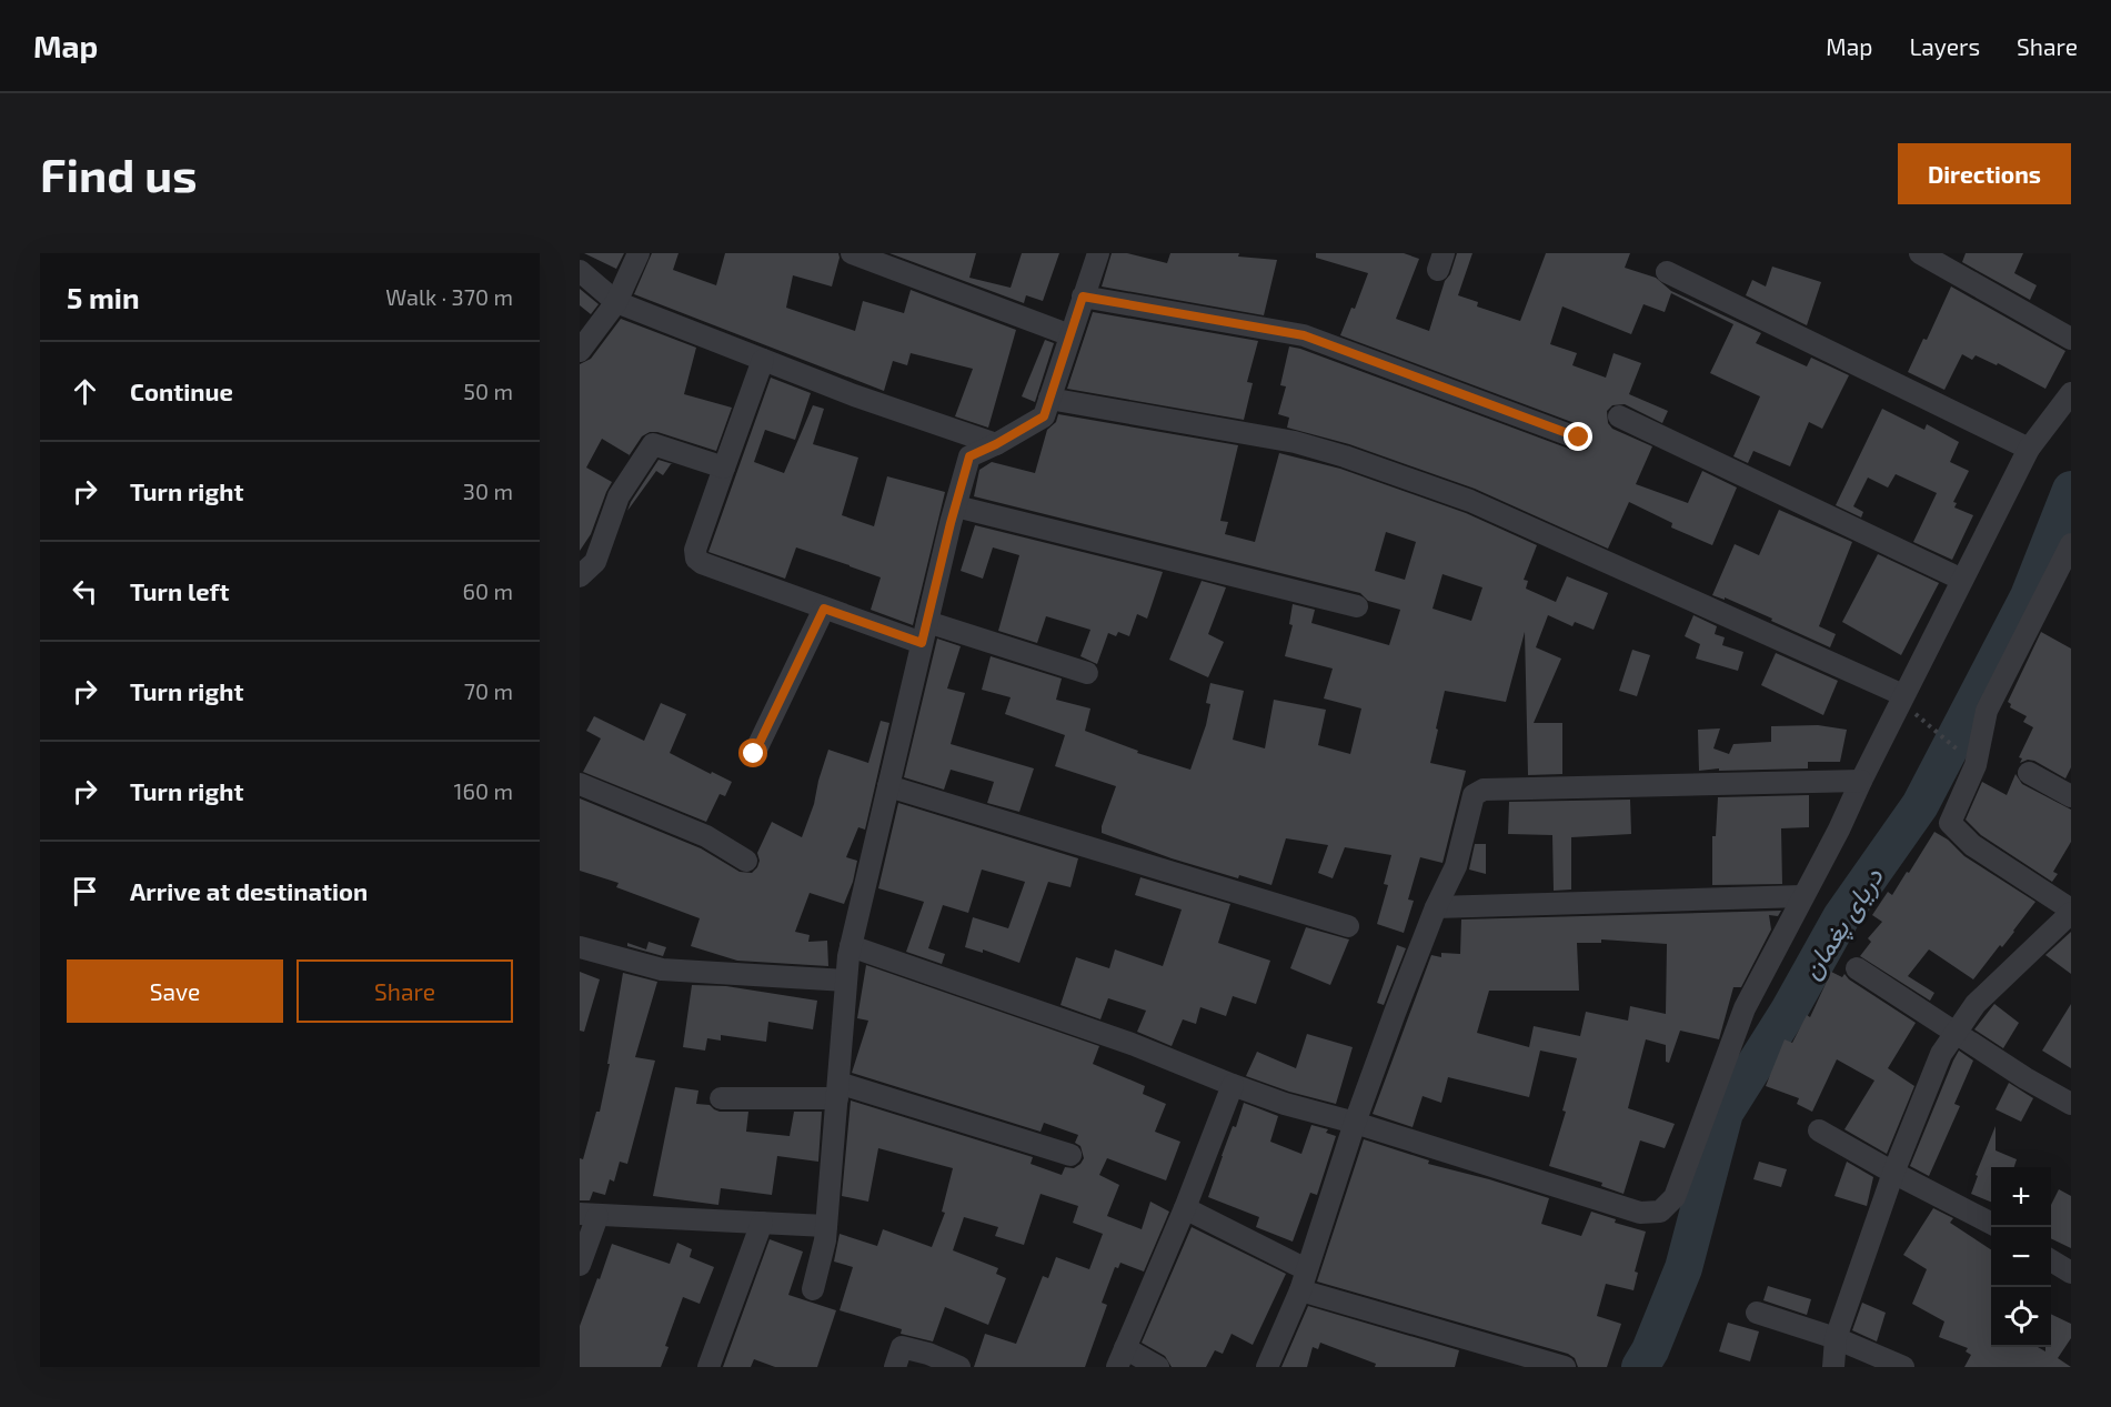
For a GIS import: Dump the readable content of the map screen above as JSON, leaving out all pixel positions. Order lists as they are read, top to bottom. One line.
{"water":["دریای پغمان"],"page":{"header":"Map","nav":["Map","Layers","Share"],"buttons":["Directions",["Save","Share"]],"title":"Find us","heading":["5 min","Walk · 370 m"],"list":[["Continue","50 m"],["Turn right","30 m"],["Turn left","60 m"],["Turn right","70 m"],["Turn right","160 m"],"Arrive at destination"],"map_buttons":["+","−"]}}
